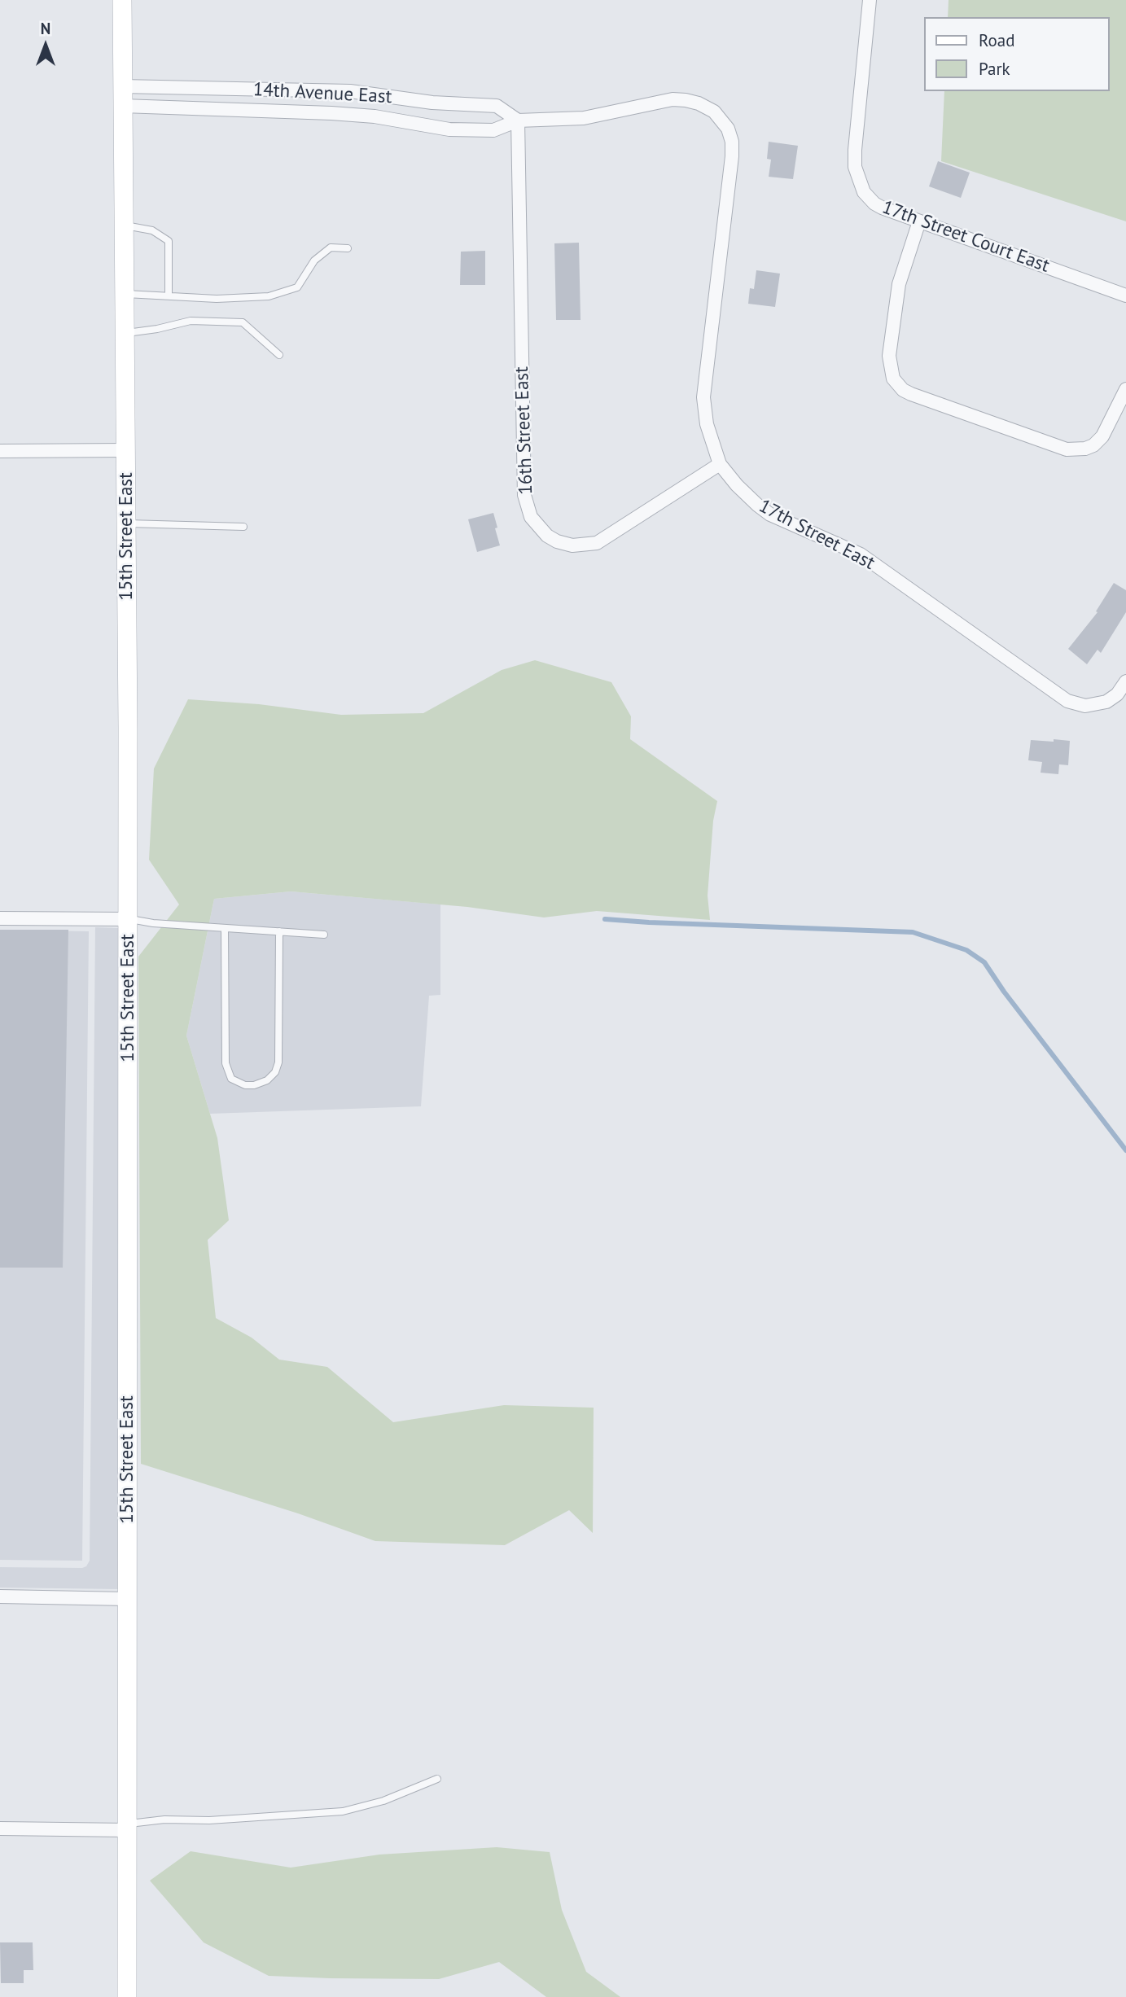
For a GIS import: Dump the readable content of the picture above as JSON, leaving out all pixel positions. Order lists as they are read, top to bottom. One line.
{"streets":{"main road":["15th Street East"],"street":["14th Avenue East","17th Street Court East","16th Street East","17th Street East"]},"crossings":[["14th Avenue East","16th Street East"],["14th Avenue East","17th Street East"],["14th Avenue East","15th Street East"],["16th Street East","17th Street East"]],"legend":["Road","Park"],"north":"top"}
